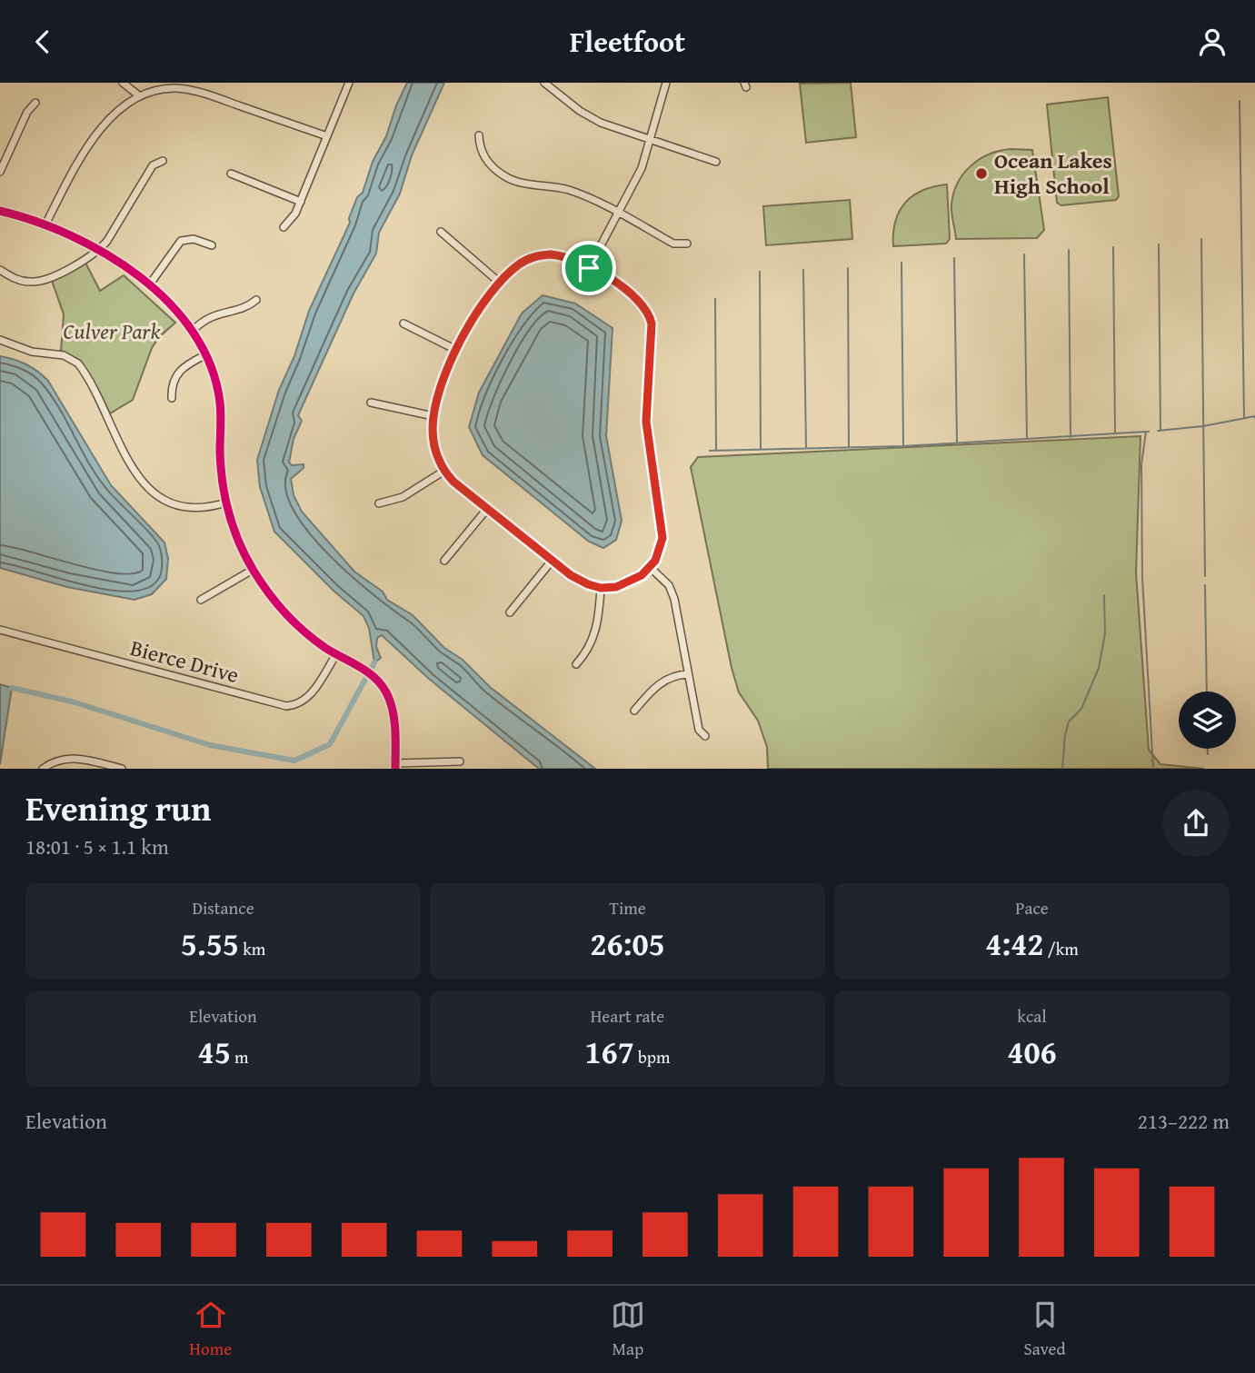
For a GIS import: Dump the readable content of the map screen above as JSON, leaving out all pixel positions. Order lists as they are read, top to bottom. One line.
{"streets":{"street":["Bierce Drive"]},"parks":["Culver Park"],"places":["Ocean Lakes High School"],"page":{"header":"Fleetfoot","heading":["Evening run","18:01 · 5 × 1.1 km"],"stats":[["Distance","5.55 km"],["Time","26:05"],["Pace","4:42 /km"],["Elevation","45 m"],["Heart rate","167 bpm"],["kcal","406"]],"chart":["Elevation","213–222 m"],"tabs":["Home","Map","Saved"]}}
